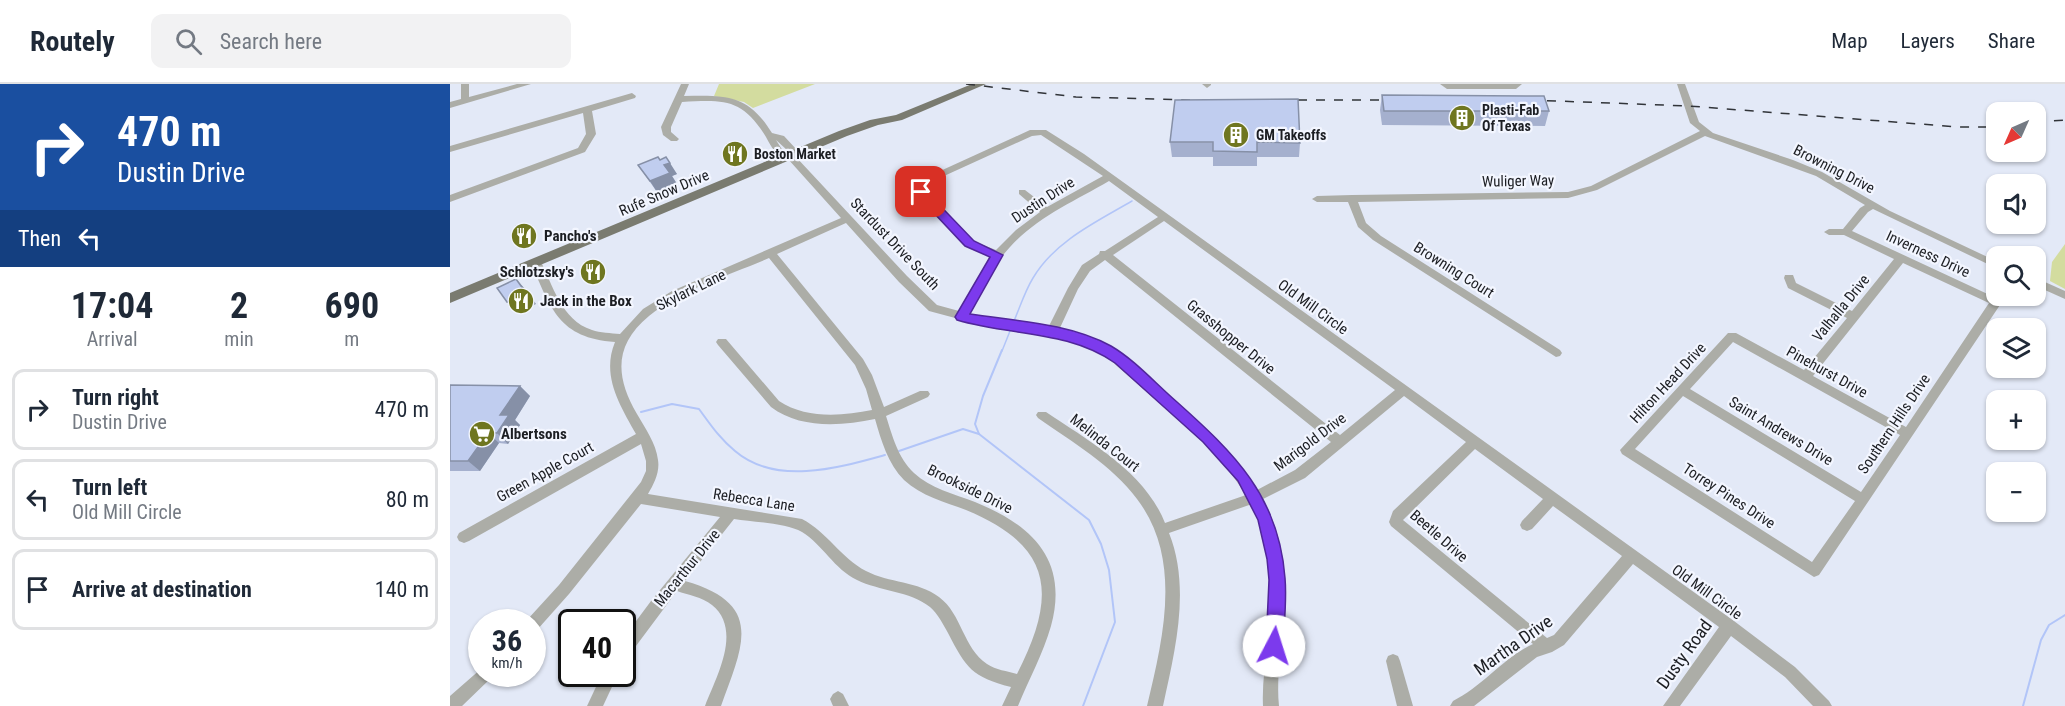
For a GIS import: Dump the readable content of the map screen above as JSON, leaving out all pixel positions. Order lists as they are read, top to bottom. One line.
{"streets":{"main road":["Rufe Snow Drive"],"street":["Browning Drive","Wuliger Way","Dustin Drive","Stardust Drive South","Inverness Drive","Browning Court","Skylark Lane","Old Mill Circle","Valhalla Drive","Grasshopper Drive","Pinehurst Drive","Hilton Head Drive","Southern Hills Drive","Saint Andrews Drive","Marigold Drive","Melinda Court","Green Apple Court","Brookside Drive","Torrey Pines Drive","Rebecca Lane","Beetle Drive","Macarthur Drive","Martha Drive","Dusty Road"]},"crossings":[["Browning Drive","Wuliger Way"],["Wuliger Way","Browning Court"],["Rufe Snow Drive","Stardust Drive South"],["Dustin Drive","Stardust Drive South"],["Dustin Drive","Old Mill Circle"],["Stardust Drive South","Skylark Lane"],["Stardust Drive South","Marigold Drive"],["Inverness Drive","Valhalla Drive"],["Skylark Lane","Brookside Drive"],["Old Mill Circle","Marigold Drive"],["Old Mill Circle","Beetle Drive"],["Old Mill Circle","Martha Drive"],["Old Mill Circle","Dusty Road"],["Valhalla Drive","Pinehurst Drive"],["Grasshopper Drive","Marigold Drive"],["Pinehurst Drive","Hilton Head Drive"],["Pinehurst Drive","Southern Hills Drive"],["Hilton Head Drive","Saint Andrews Drive"],["Hilton Head Drive","Torrey Pines Drive"],["Southern Hills Drive","Saint Andrews Drive"],["Southern Hills Drive","Torrey Pines Drive"],["Marigold Drive","Melinda Court"],["Brookside Drive","Rebecca Lane"],["Rebecca Lane","Macarthur Drive"],["Beetle Drive","Martha Drive"]],"places":{"building":["Plasti-Fab Of Texas","GM Takeoffs"],"restaurant":["Boston Market","Pancho's","Schlotzsky's","Jack in the Box"],"supermarket":["Albertsons"]},"north":"bottom left","page":{"header":"Routely","search":"Search here","nav":["Map","Layers","Share"],"turn":["470 m","Dustin Drive"],"map_buttons":["+","−"],"then":"Then","eta":["17:04","Arrival","2","min","690","m"],"list":[{"name":"Turn right","note":"Dustin Drive","value":"470 m"},{"name":"Turn left","note":"Old Mill Circle","value":"80 m"},{"name":"Arrive at destination","value":"140 m"}],"speed":"36 km/h","limit":"40"}}
